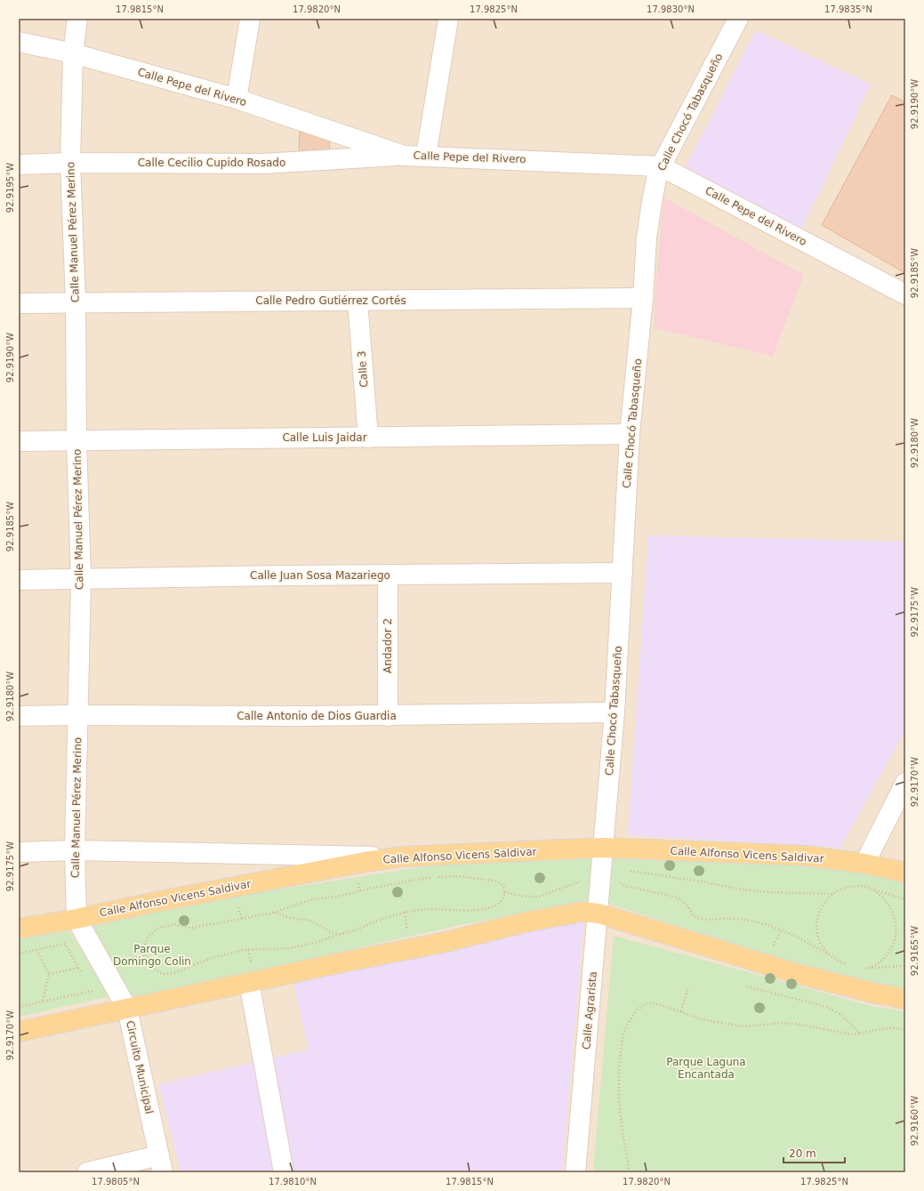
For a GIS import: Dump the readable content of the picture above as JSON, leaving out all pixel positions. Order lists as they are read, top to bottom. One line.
{"streets":{"main road":["Calle Alfonso Vicens Saldivar","Circuito Municipal"],"street":["Calle Pepe del Rivero","Calle Chocó Tabasqueño","Calle Cecilio Cupido Rosado","Calle Manuel Pérez Merino","Calle Pedro Gutiérrez Cortés","Calle 3","Calle Luis Jaidar","Calle Juan Sosa Mazariego","Andador 2","Calle Antonio de Dios Guardia","Calle Agrarista"]},"crossings":[["Calle Pepe del Rivero","Calle Chocó Tabasqueño"],["Calle Pepe del Rivero","Calle Cecilio Cupido Rosado"],["Calle Pepe del Rivero","Calle Manuel Pérez Merino"],["Calle Chocó Tabasqueño","Calle Pedro Gutiérrez Cortés"],["Calle Chocó Tabasqueño","Calle Luis Jaidar"],["Calle Chocó Tabasqueño","Calle Juan Sosa Mazariego"],["Calle Chocó Tabasqueño","Calle Antonio de Dios Guardia"],["Calle Chocó Tabasqueño","Calle Alfonso Vicens Saldivar"],["Calle Chocó Tabasqueño","Calle Agrarista"],["Calle Cecilio Cupido Rosado","Calle Manuel Pérez Merino"],["Calle Manuel Pérez Merino","Calle Pedro Gutiérrez Cortés"],["Calle Manuel Pérez Merino","Calle Luis Jaidar"],["Calle Manuel Pérez Merino","Calle Juan Sosa Mazariego"],["Calle Manuel Pérez Merino","Calle Antonio de Dios Guardia"],["Calle Manuel Pérez Merino","Calle Alfonso Vicens Saldivar"],["Calle Manuel Pérez Merino","Circuito Municipal"],["Calle Pedro Gutiérrez Cortés","Calle 3"],["Calle 3","Calle Luis Jaidar"],["Calle Juan Sosa Mazariego","Andador 2"],["Andador 2","Calle Antonio de Dios Guardia"],["Calle Alfonso Vicens Saldivar","Calle Agrarista"]],"parks":["Parque Domingo Colin","Parque Laguna Encantada"],"scale_bar":"20 m","coordinates":["17.9815°N","17.9820°N","17.9825°N","17.9830°N","17.9835°N","92.9190°W","92.9195°W","92.9185°W","92.9180°W","92.9175°W","92.9170°W","92.9165°W","92.9160°W","17.9805°N","17.9810°N"]}
